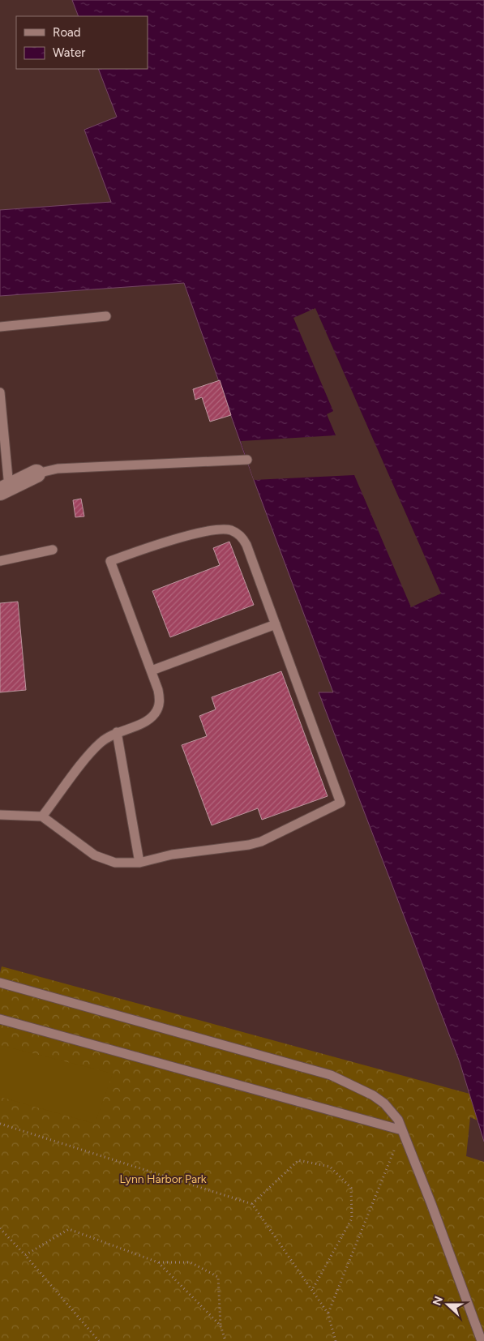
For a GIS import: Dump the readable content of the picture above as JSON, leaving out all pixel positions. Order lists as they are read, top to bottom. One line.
{"parks":["Lynn Harbor Park"],"legend":["Road","Water"],"north":"left"}
